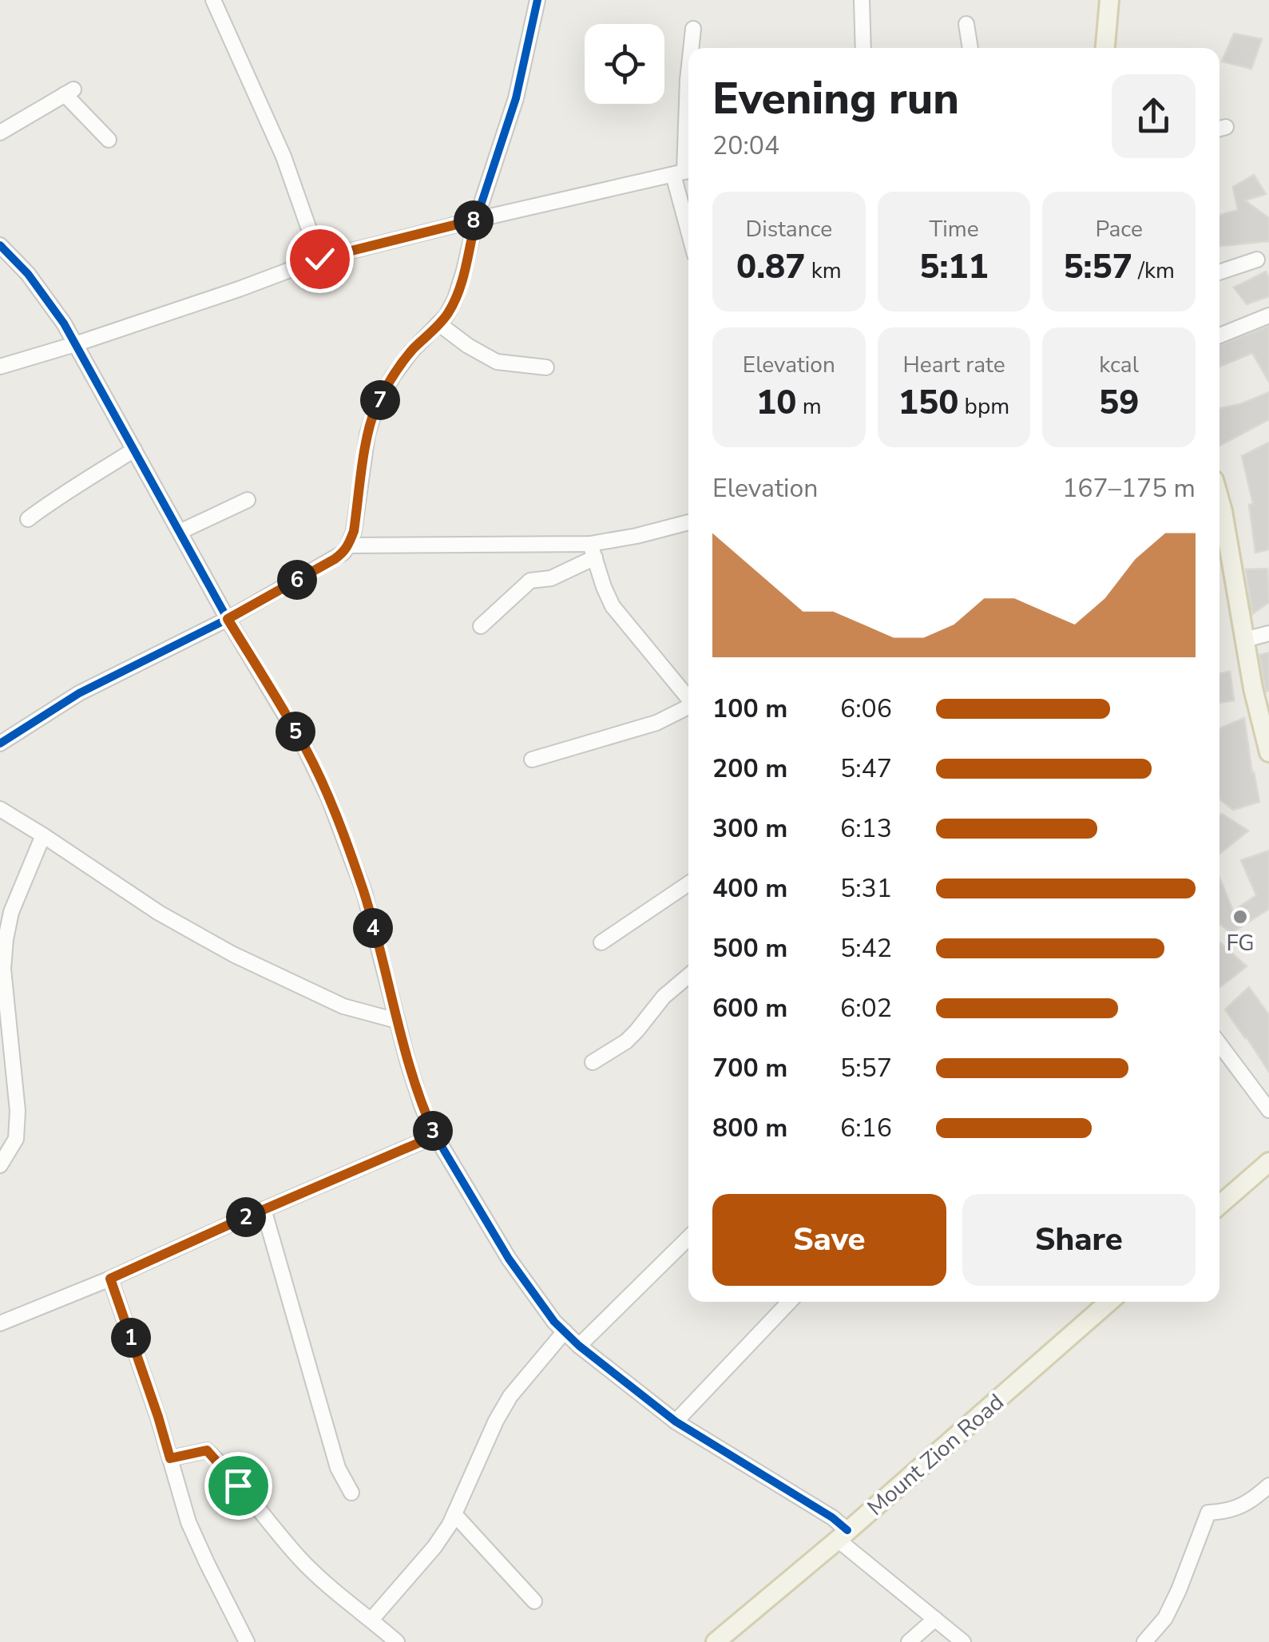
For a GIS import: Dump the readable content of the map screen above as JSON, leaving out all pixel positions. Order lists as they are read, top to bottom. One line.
{"streets":{"main road":["Mount Zion Road"]},"places":["FG"],"page":{"heading":["Evening run","20:04"],"stats":[["Distance","0.87 km"],["Time","5:11"],["Pace","5:57 /km"],["Elevation","10 m"],["Heart rate","150 bpm"],["kcal","59"]],"pins":["8","7","6","5","4","3","2","1"],"chart":["Elevation","167–175 m"],"list":[{"name":"100 m","note":"6:06"},{"name":"200 m","note":"5:47"},{"name":"300 m","note":"6:13"},{"name":"400 m","note":"5:31"},{"name":"500 m","note":"5:42"},{"name":"600 m","note":"6:02"},{"name":"700 m","note":"5:57"},{"name":"800 m","note":"6:16"}],"buttons":["Save","Share"]}}
